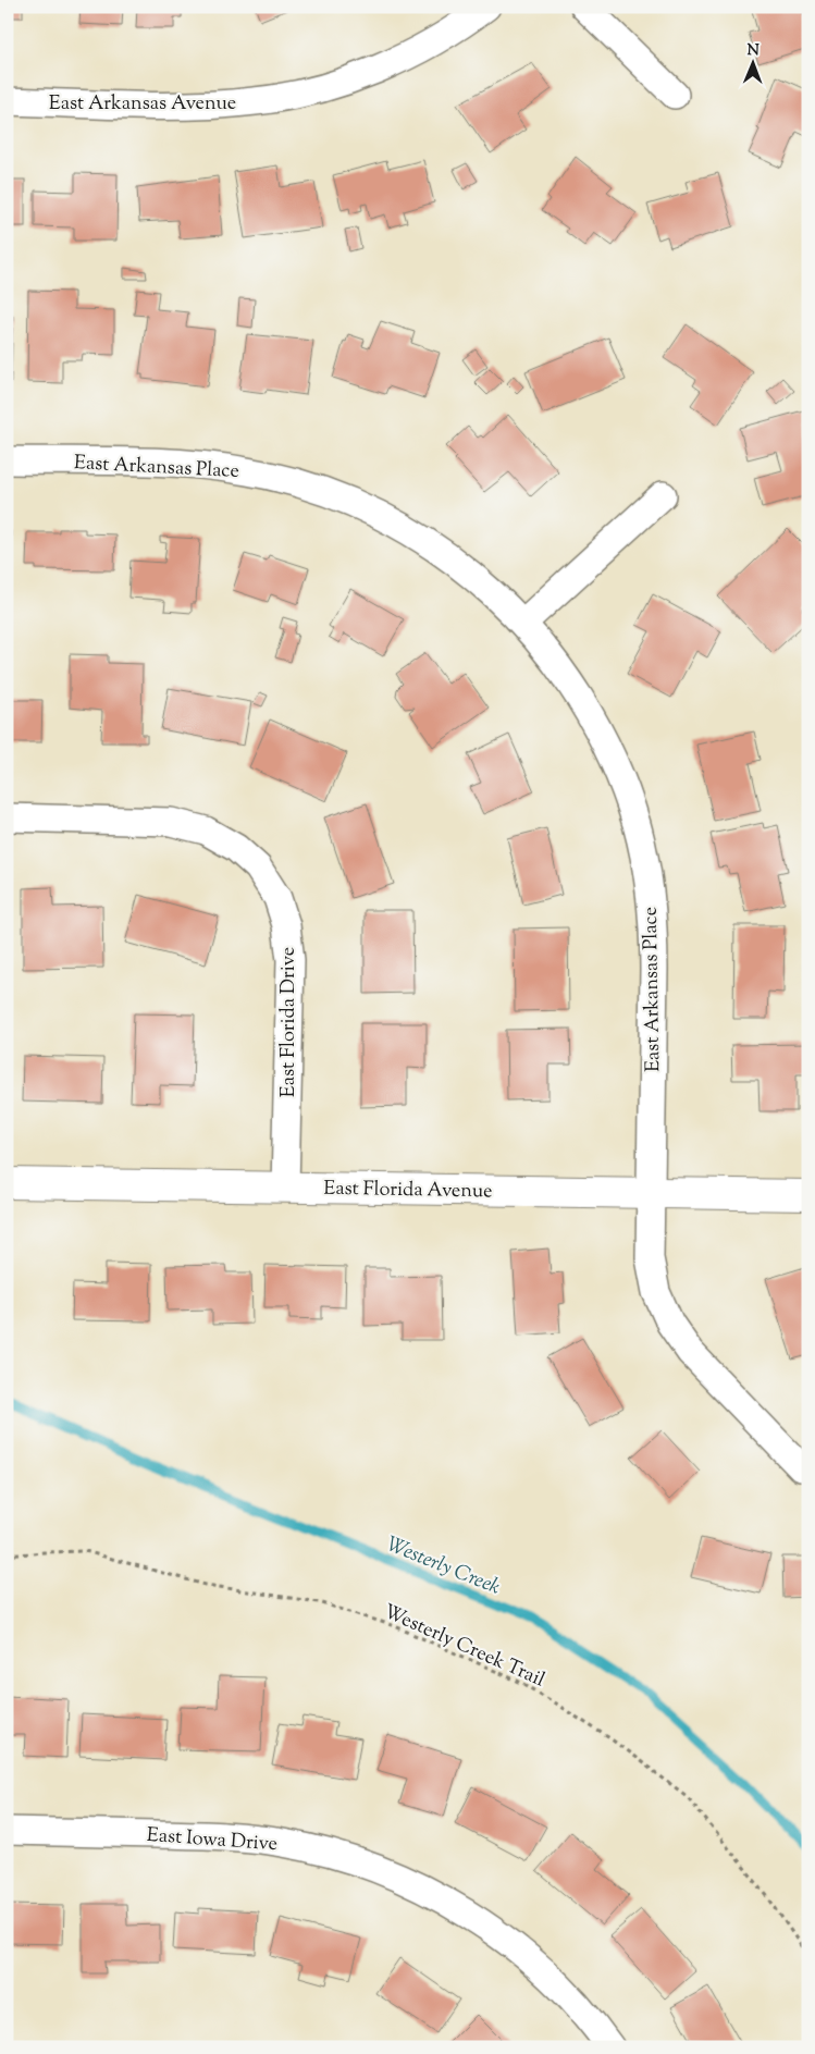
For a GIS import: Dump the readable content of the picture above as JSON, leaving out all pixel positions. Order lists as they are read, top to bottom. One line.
{"streets":{"street":["East Arkansas Avenue","East Arkansas Place","East Florida Drive","East Florida Avenue","East Iowa Drive"],"path":["Westerly Creek Trail"]},"crossings":[["East Arkansas Place","East Florida Avenue"],["East Florida Drive","East Florida Avenue"]],"water":["Westerly Creek"],"north":"top"}
